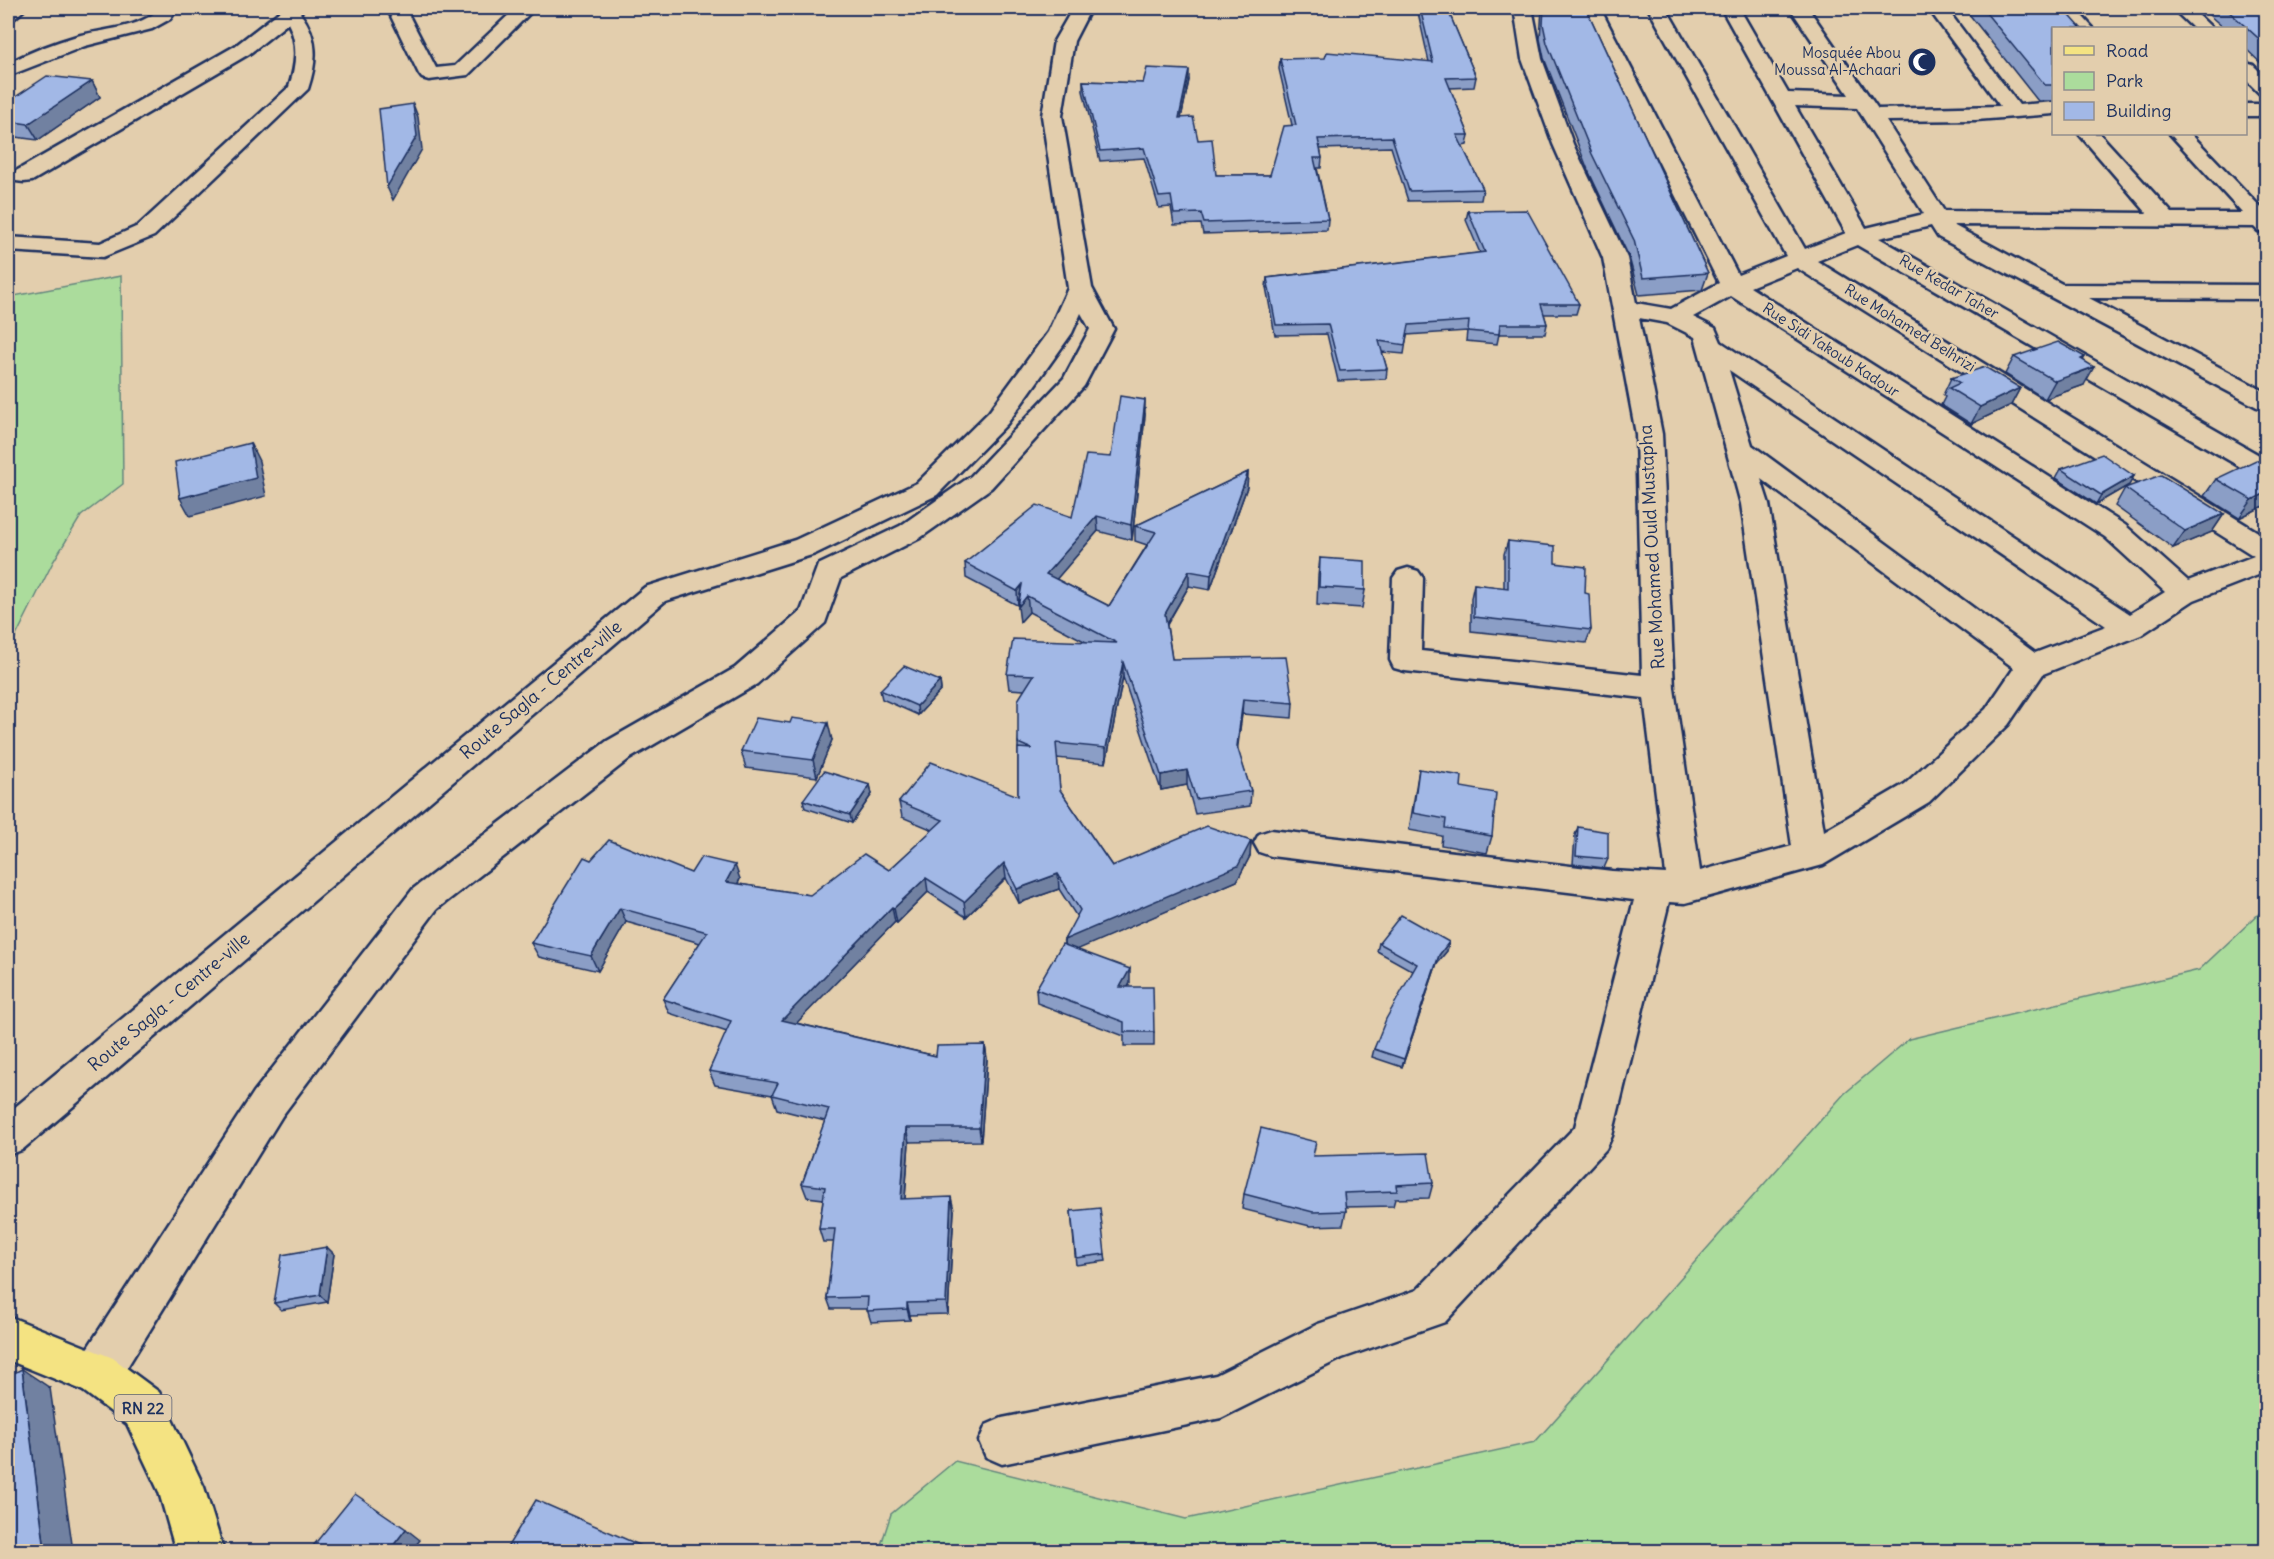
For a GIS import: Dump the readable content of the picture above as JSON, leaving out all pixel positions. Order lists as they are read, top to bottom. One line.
{"streets":{"main road":["RN 22"],"street":["Rue Kedar Taher","Rue Mohamed Belhrizi","Rue Sidi Yakoub Kadour","Rue Mohamed Ould Mustapha","Route Sagla - Centre-ville"]},"places":{"mosque":["Mosquée Abou Moussa Al-Achaari"]},"legend":["Road","Park","Building"]}
